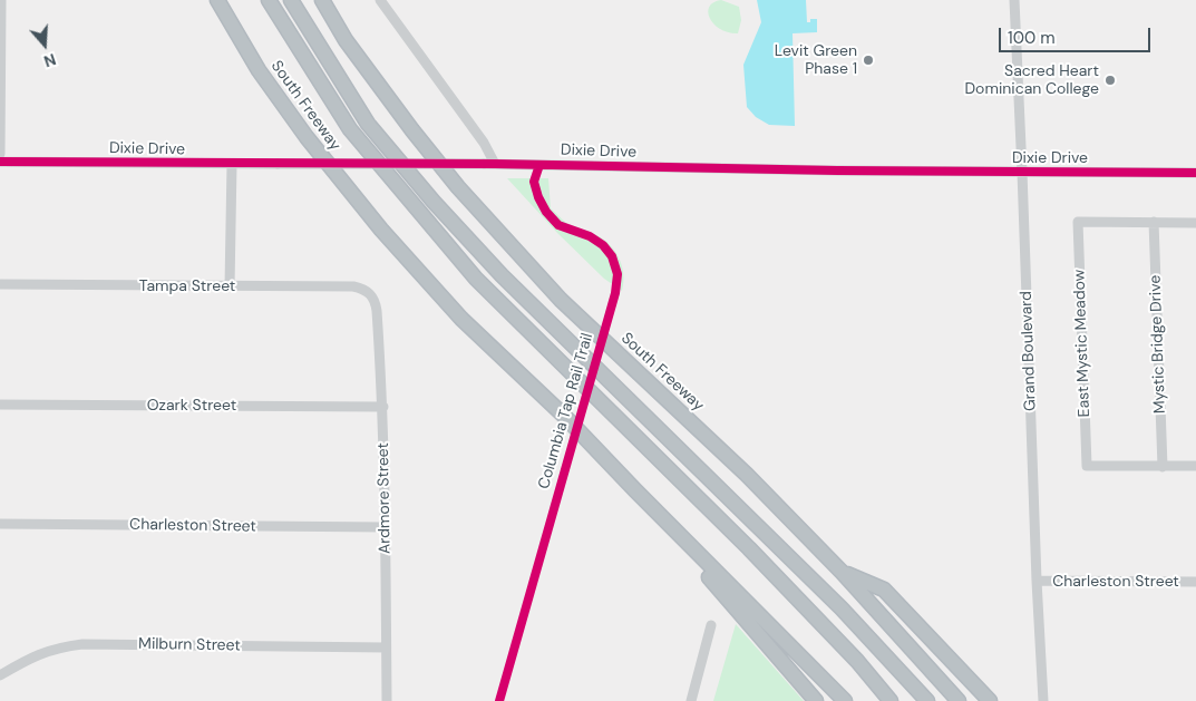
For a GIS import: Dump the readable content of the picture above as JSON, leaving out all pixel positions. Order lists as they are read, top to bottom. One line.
{"streets":{"highway":["South Freeway"],"street":["Dixie Drive","Tampa Street","East Mystic Meadow","Mystic Bridge Drive","Grand Boulevard","Ozark Street","Ardmore Street","Charleston Street","Milburn Street"],"cycle path":["Columbia Tap Rail Trail"]},"crossings":[["Dixie Drive","Grand Boulevard"],["Tampa Street","Ardmore Street"],["East Mystic Meadow","Mystic Bridge Drive"],["Grand Boulevard","Charleston Street"],["Ozark Street","Ardmore Street"],["Ardmore Street","Charleston Street"],["Ardmore Street","Milburn Street"]],"places":["Levit Green Phase 1","Sacred Heart Dominican College"],"scale_bar":"100 m","north":"bottom"}
